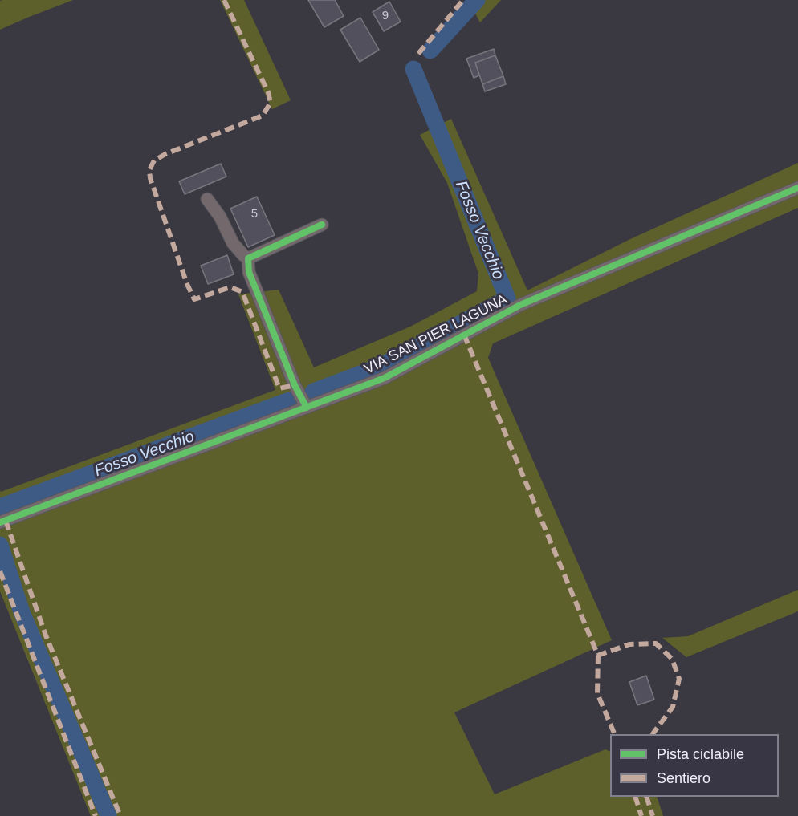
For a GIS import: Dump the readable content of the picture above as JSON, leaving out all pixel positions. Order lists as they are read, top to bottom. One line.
{"streets":{"street":["VIA SAN PIER LAGUNA"]},"water":["Fosso Vecchio"],"house_numbers":["9","5"],"legend":["Pista ciclabile","Sentiero"]}
